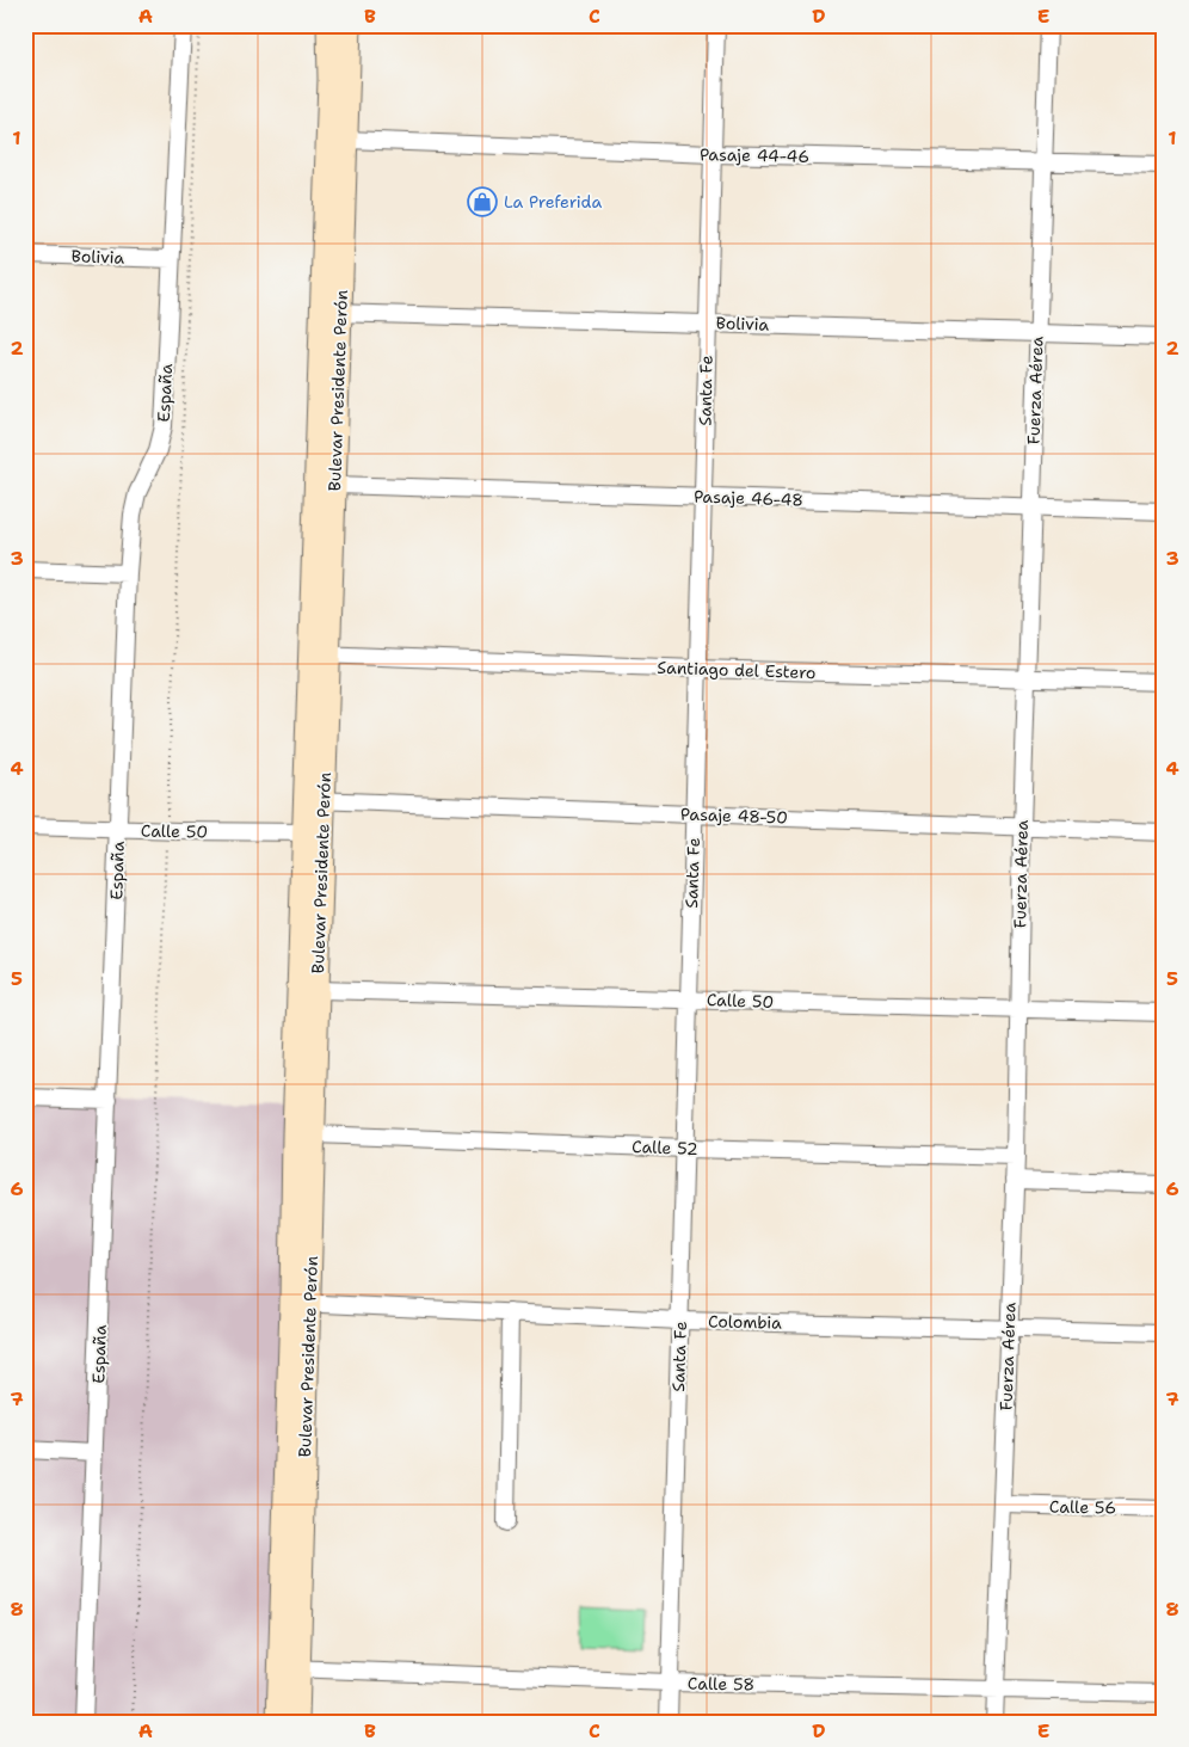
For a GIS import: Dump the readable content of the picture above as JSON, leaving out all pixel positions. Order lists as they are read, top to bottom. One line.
{"streets":{"main road":["Bulevar Presidente Perón"],"street":["Pasaje 44-46","Bolivia","Santa Fe","Fuerza Aérea","España","Pasaje 46-48","Santiago del Estero","Pasaje 48-50","Calle 50","Calle 52","Colombia","Calle 56","Calle 58"]},"crossings":[["Pasaje 44-46","Bulevar Presidente Perón"],["Pasaje 44-46","Santa Fe"],["Pasaje 44-46","Fuerza Aérea"],["Bolivia","Bulevar Presidente Perón"],["Bolivia","Santa Fe"],["Bolivia","Fuerza Aérea"],["Bolivia","España"],["Bulevar Presidente Perón","Pasaje 46-48"],["Bulevar Presidente Perón","Santiago del Estero"],["Bulevar Presidente Perón","Pasaje 48-50"],["Bulevar Presidente Perón","Calle 50"],["Bulevar Presidente Perón","Calle 52"],["Bulevar Presidente Perón","Colombia"],["Bulevar Presidente Perón","Calle 58"],["Santa Fe","Pasaje 46-48"],["Santa Fe","Santiago del Estero"],["Santa Fe","Pasaje 48-50"],["Santa Fe","Calle 50"],["Santa Fe","Calle 52"],["Santa Fe","Colombia"],["Santa Fe","Calle 58"],["Fuerza Aérea","Pasaje 46-48"],["Fuerza Aérea","Santiago del Estero"],["Fuerza Aérea","Pasaje 48-50"],["Fuerza Aérea","Calle 50"],["Fuerza Aérea","Calle 52"],["Fuerza Aérea","Colombia"],["Fuerza Aérea","Calle 56"],["Fuerza Aérea","Calle 58"],["España","Calle 50"]],"places":{"shop":["La Preferida"]},"grid":{"columns":["A","B","C","D","E"],"rows":["1","2","3","4","5","6","7","8"]}}
